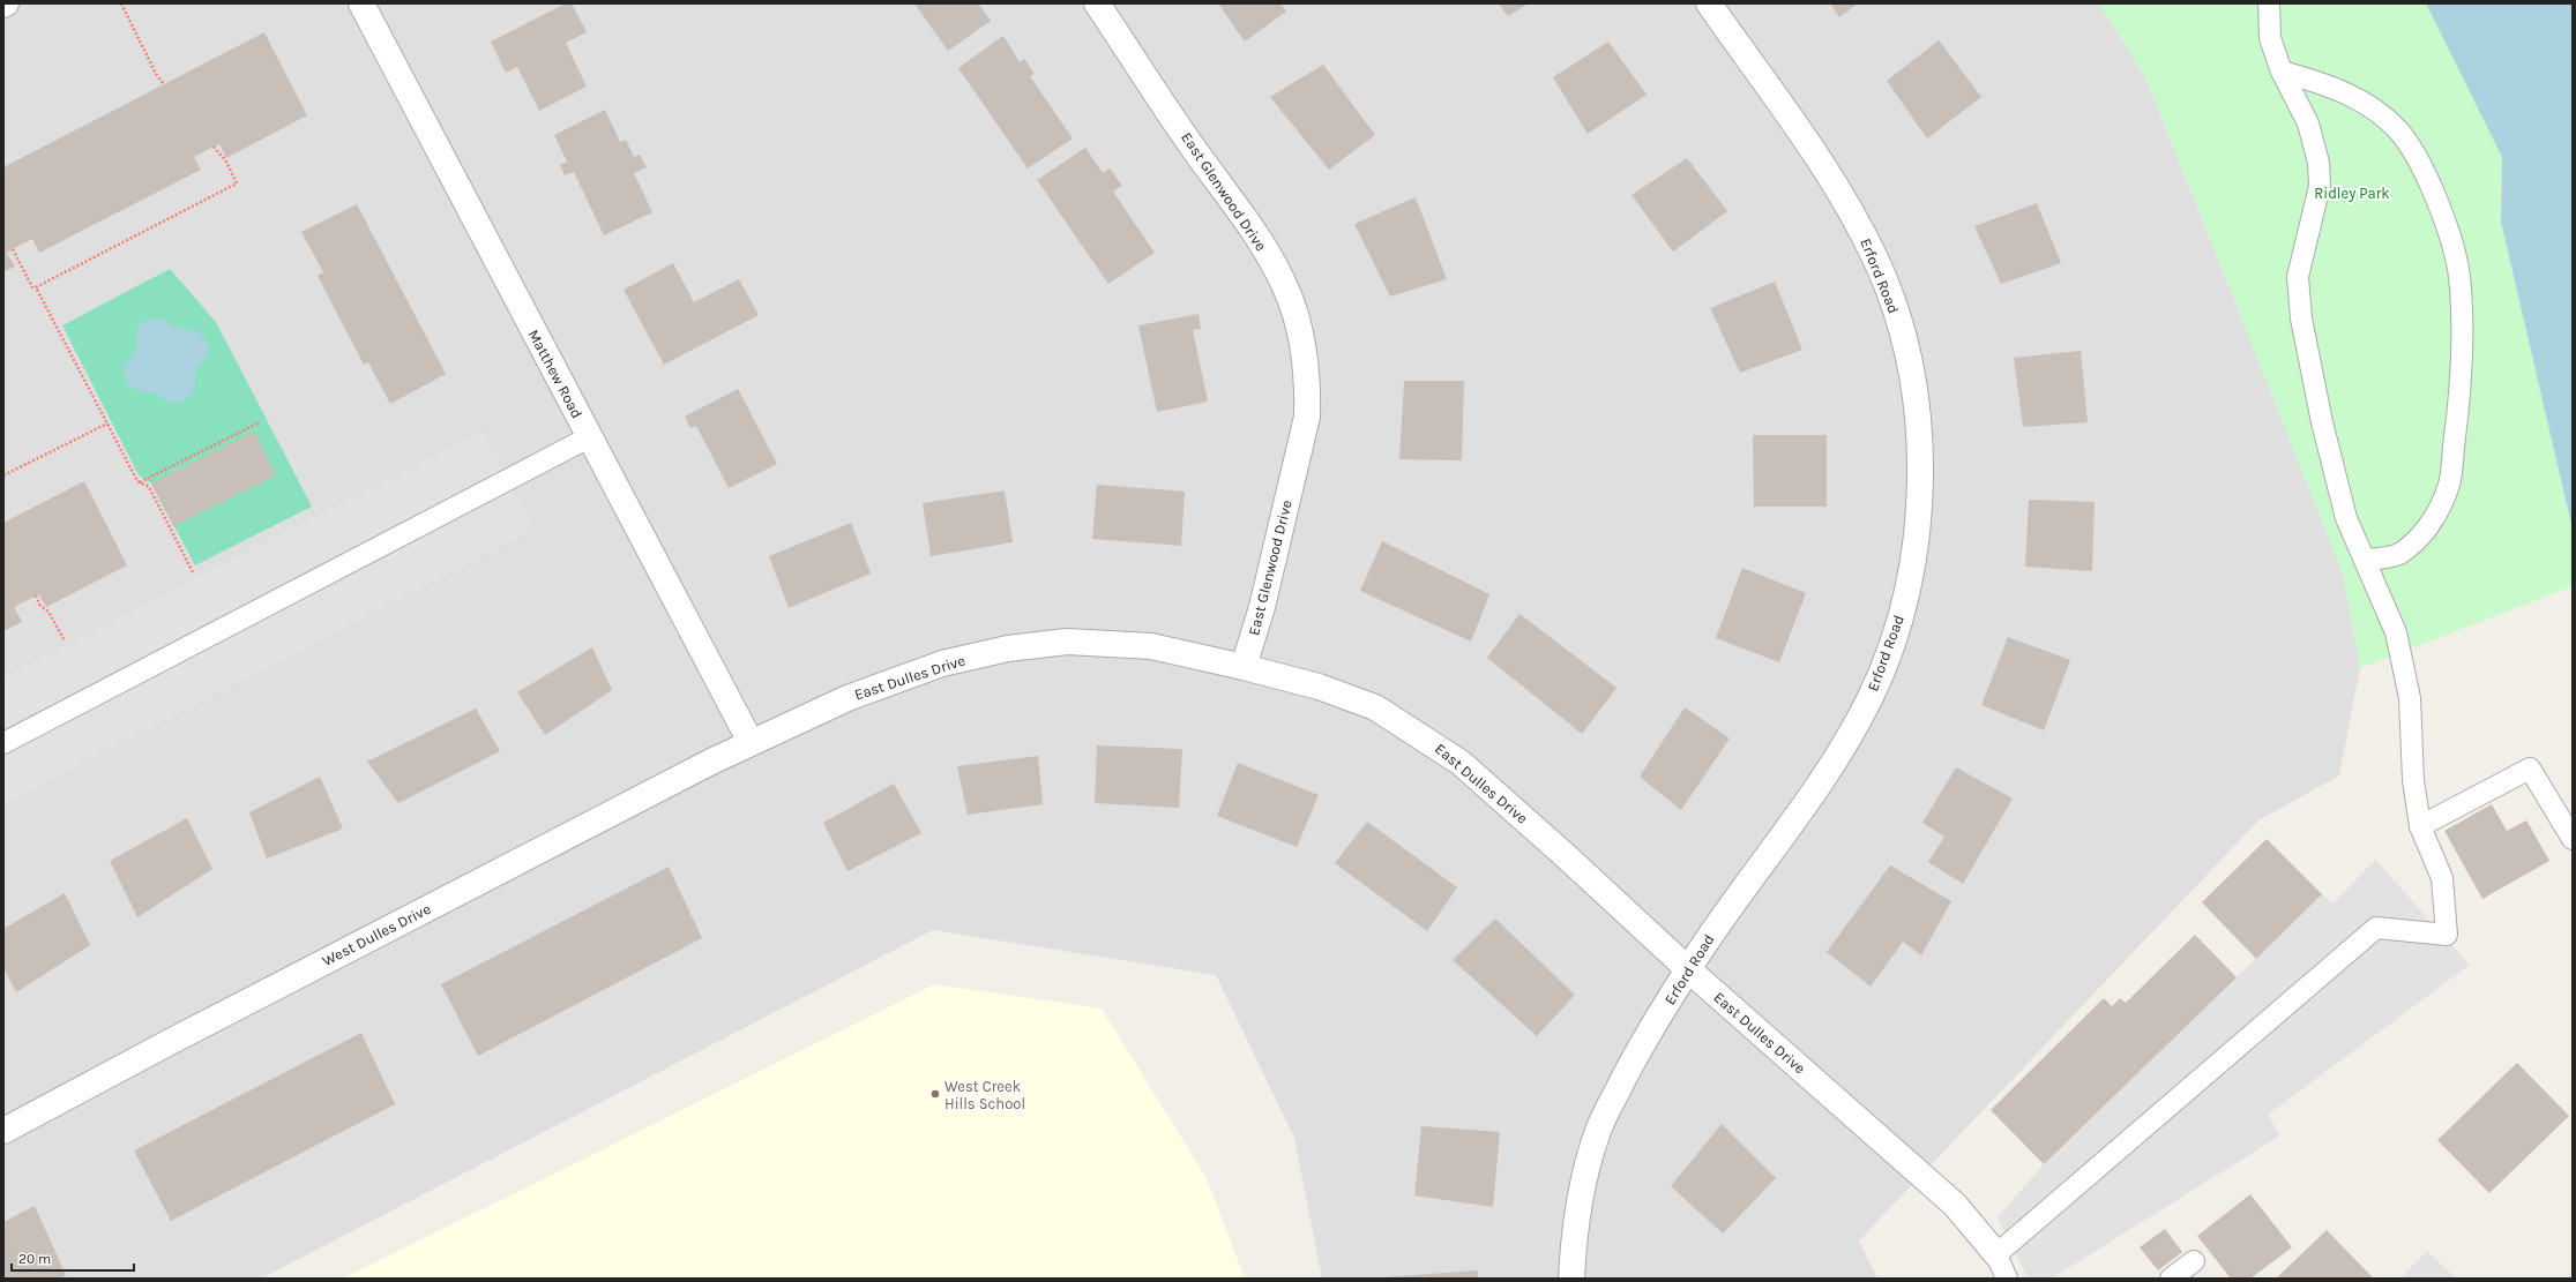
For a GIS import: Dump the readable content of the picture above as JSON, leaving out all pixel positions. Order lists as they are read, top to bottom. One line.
{"streets":{"street":["East Glenwood Drive","Erford Road","Matthew Road","East Dulles Drive","West Dulles Drive"]},"crossings":[["East Glenwood Drive","East Dulles Drive"],["Erford Road","East Dulles Drive"],["Matthew Road","East Dulles Drive"],["Matthew Road","West Dulles Drive"],["East Dulles Drive","West Dulles Drive"]],"parks":["Ridley Park"],"places":["West Creek Hills School"],"scale_bar":"20 m"}
